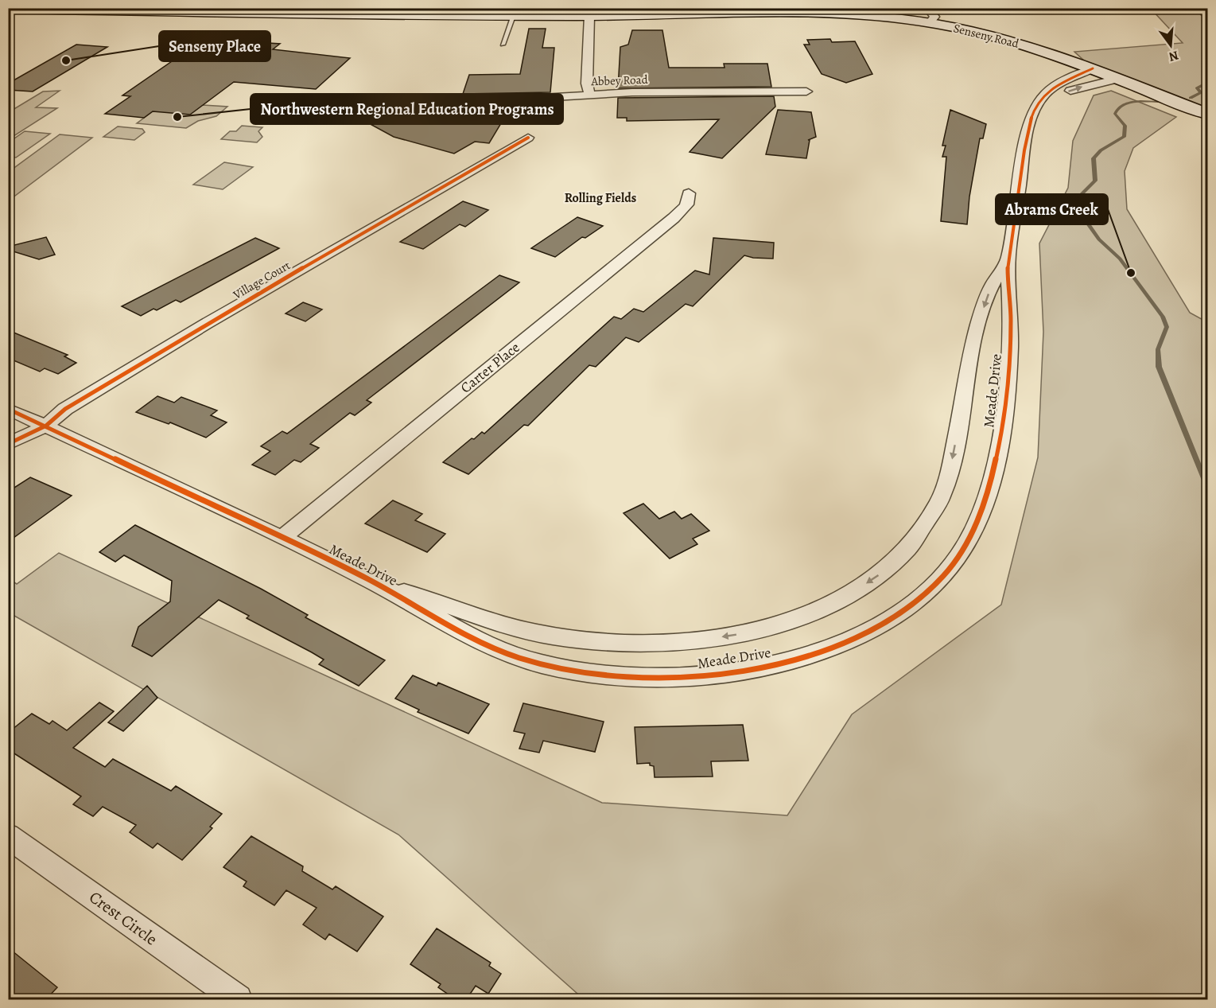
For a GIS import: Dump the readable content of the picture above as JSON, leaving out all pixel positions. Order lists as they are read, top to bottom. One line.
{"streets":{"main road":["Senseny Road"],"street":["Abbey Road","Village Court","Carter Place","Meade Drive","Crest Circle"]},"crossings":[["Senseny Road","Meade Drive"],["Village Court","Meade Drive"],["Carter Place","Meade Drive"]],"districts":["Rolling Fields"],"places":["Senseny Place","Northwestern Regional Education Programs","Abrams Creek"],"north":"bottom"}
